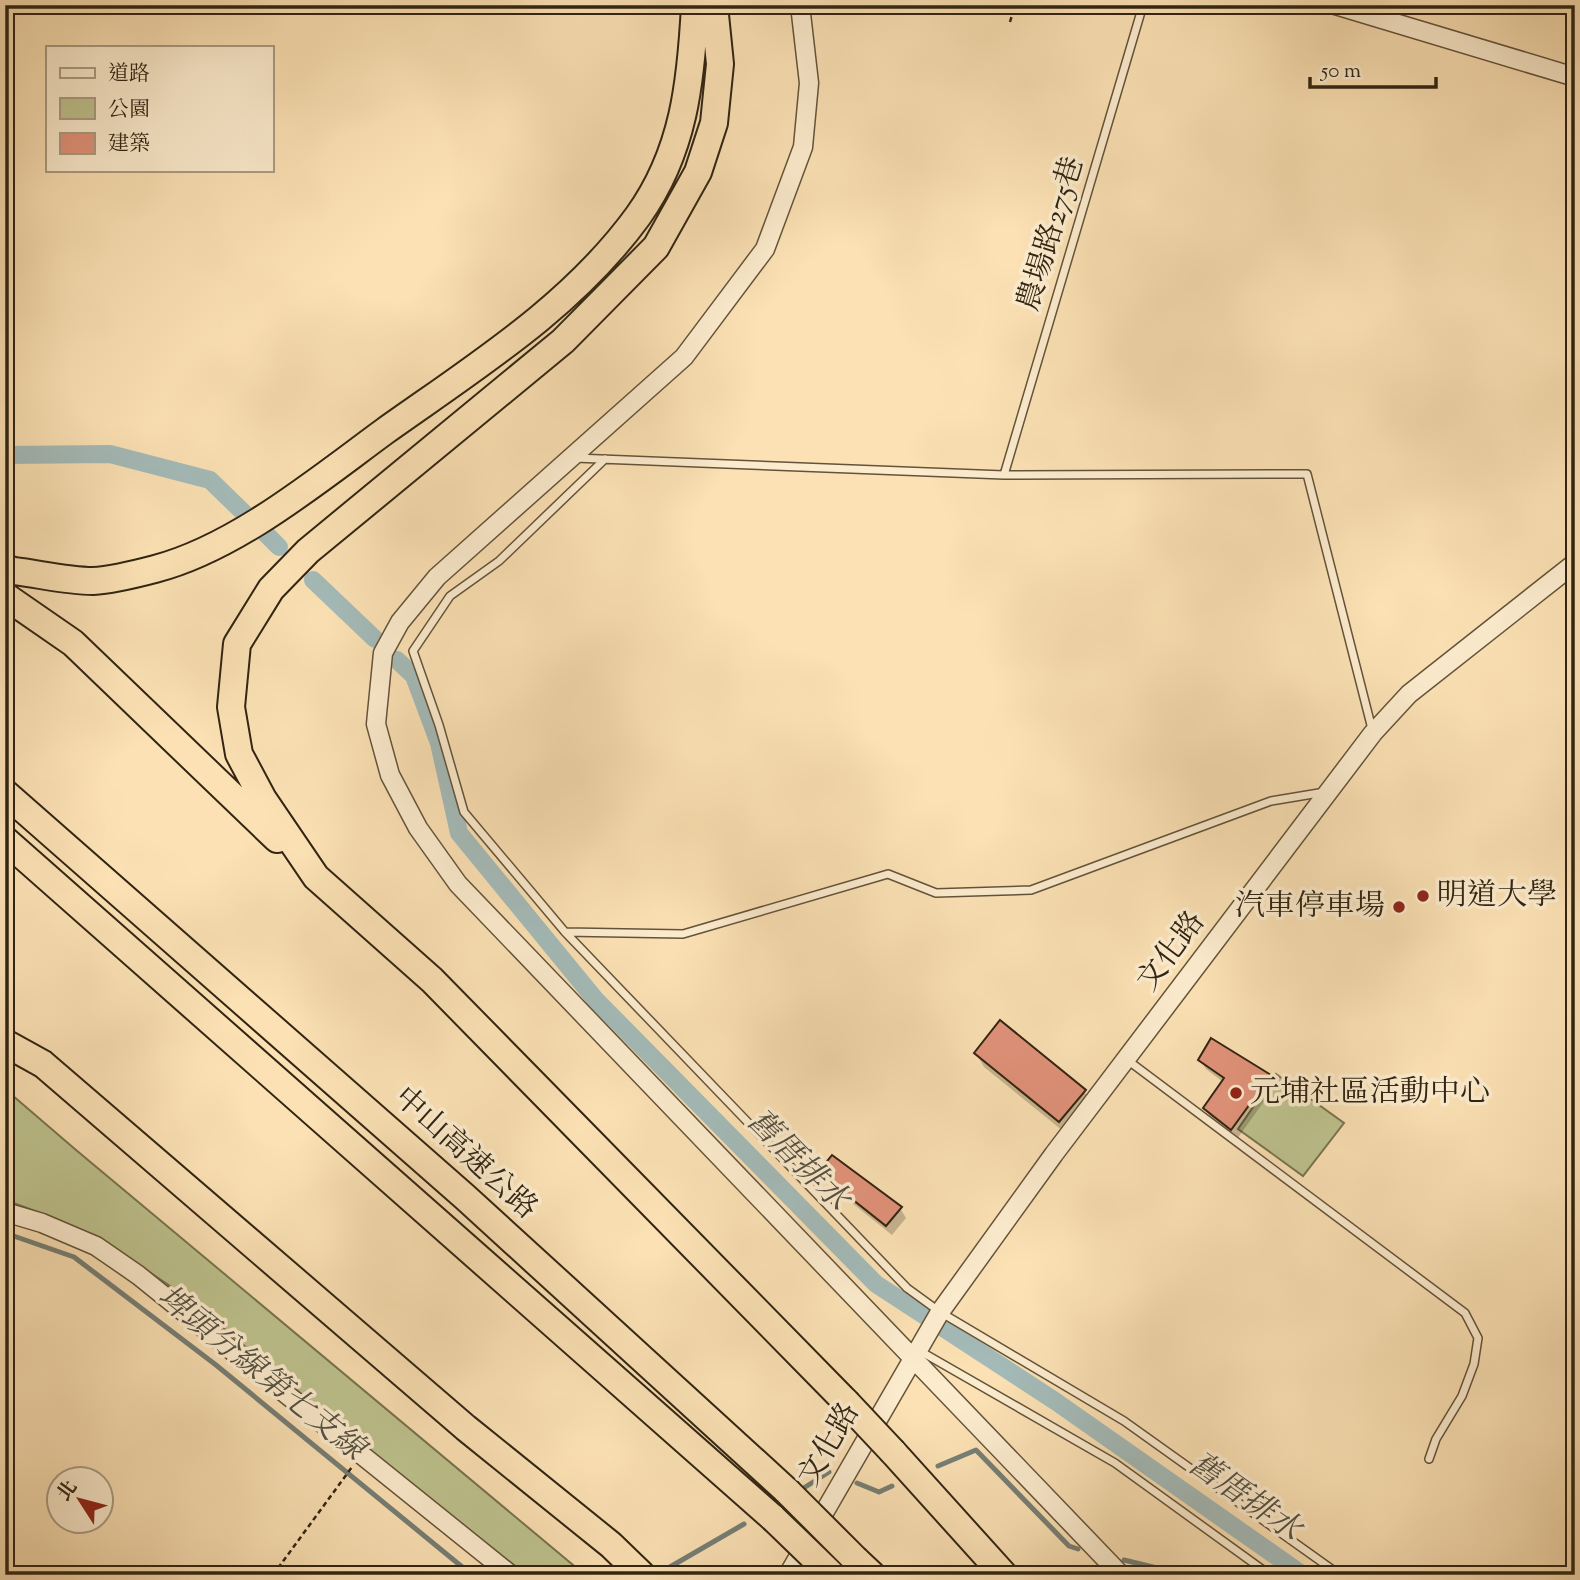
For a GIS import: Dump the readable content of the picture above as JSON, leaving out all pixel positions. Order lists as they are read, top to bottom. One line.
{"streets":{"highway":["中山高速公路"],"street":["文化路"],"lane":["農場路275巷"]},"water":["舊厝排水","埤頭分線第七支線"],"places":["明道大學","汽車停車場","元埔社區活動中心"],"legend":["道路","公園","建築"],"scale_bar":"50 m","north":"top left"}
